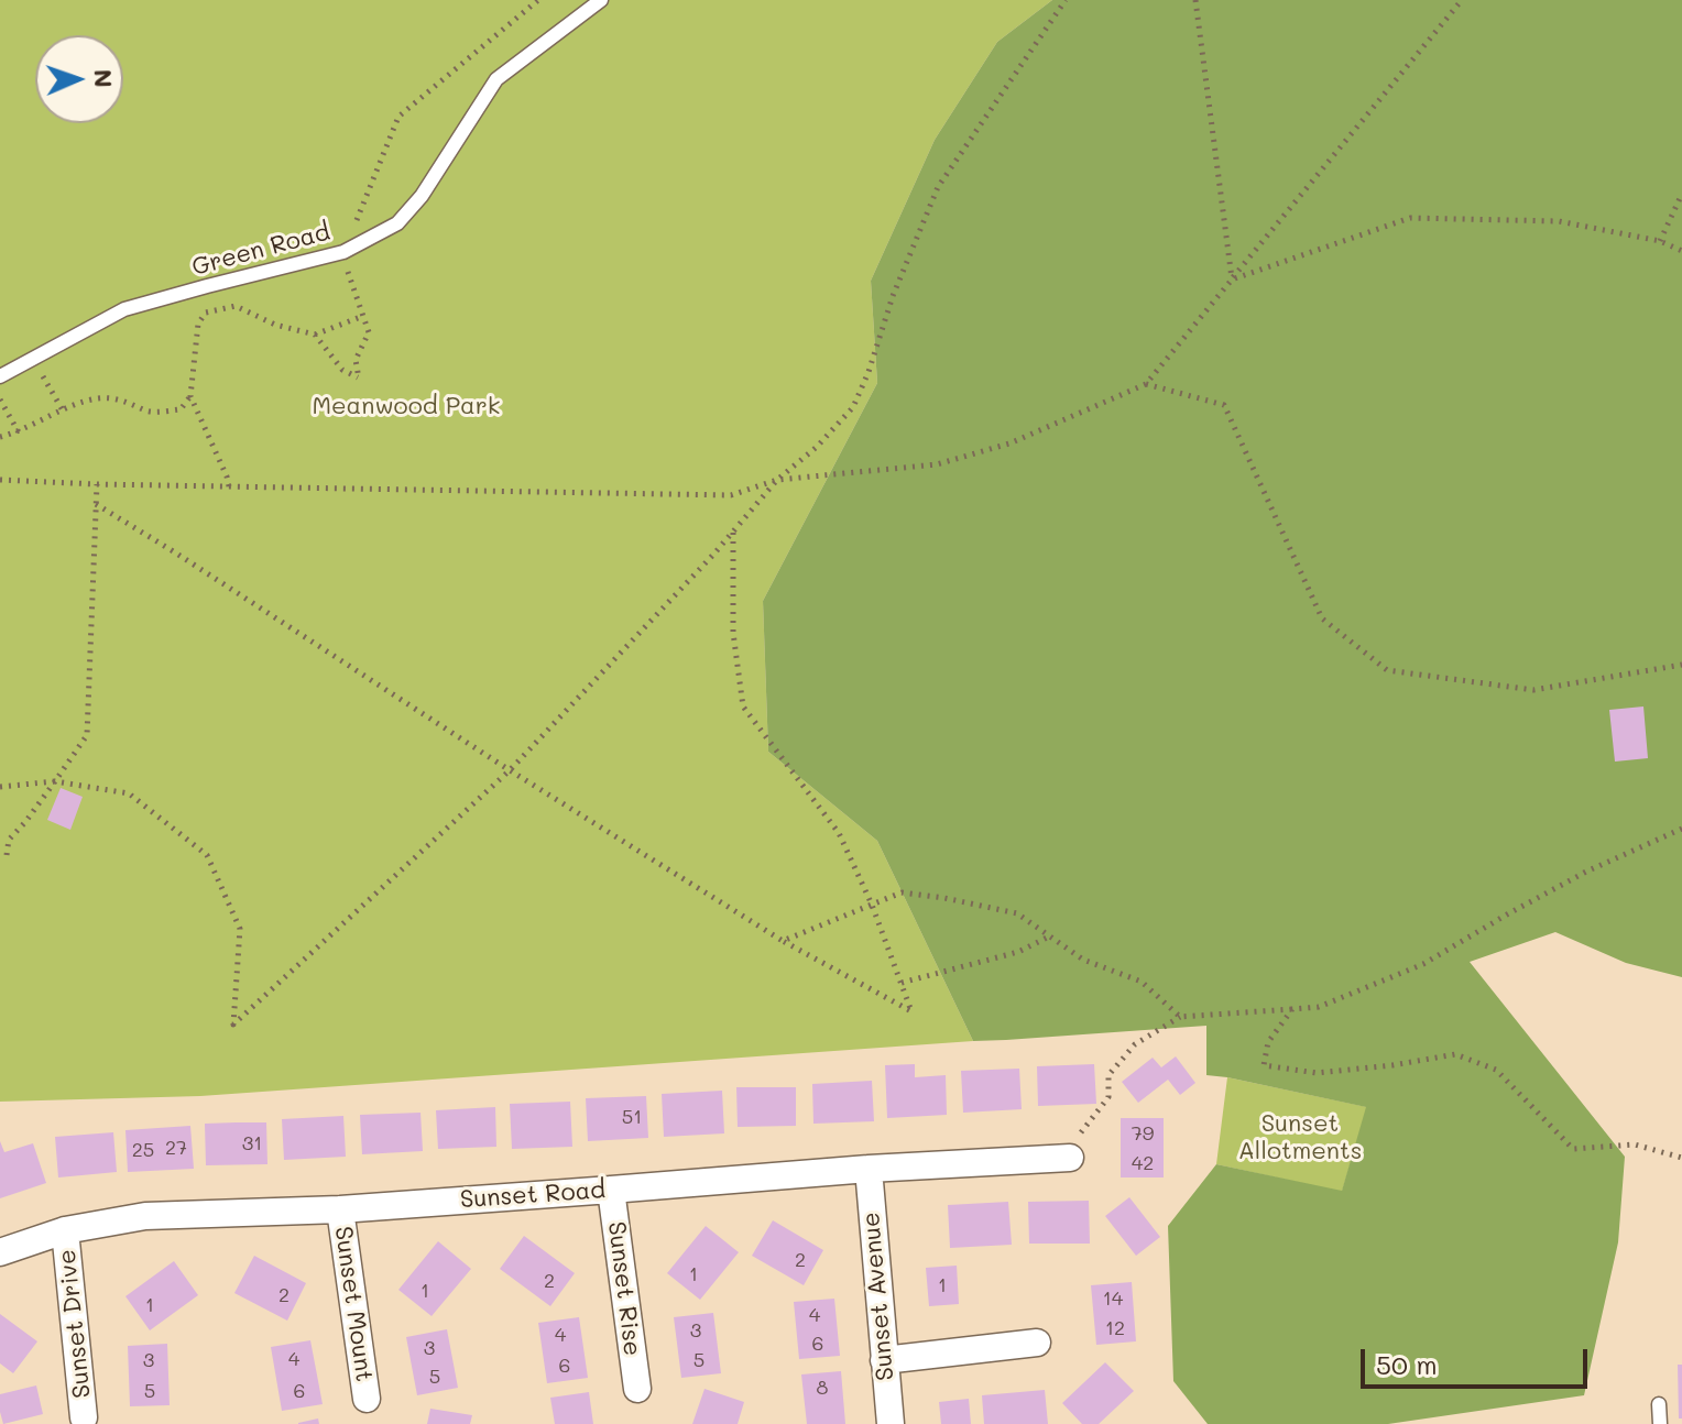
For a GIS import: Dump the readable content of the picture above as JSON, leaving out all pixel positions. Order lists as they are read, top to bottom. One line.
{"streets":{"street":["Sunset Road","Sunset Rise","Sunset Avenue","Sunset Mount","Sunset Drive"],"lane":["Green Road"]},"crossings":[["Sunset Road","Sunset Rise"],["Sunset Road","Sunset Avenue"],["Sunset Road","Sunset Mount"],["Sunset Road","Sunset Drive"]],"parks":["Meanwood Park","Sunset Allotments"],"house_numbers":["51","79","31","27","25","42","2","1","2","1","1","2","14","1","4","12","3","4","6","3","4","3","5","6","5","8","5","6"],"scale_bar":"50 m","north":"right"}
